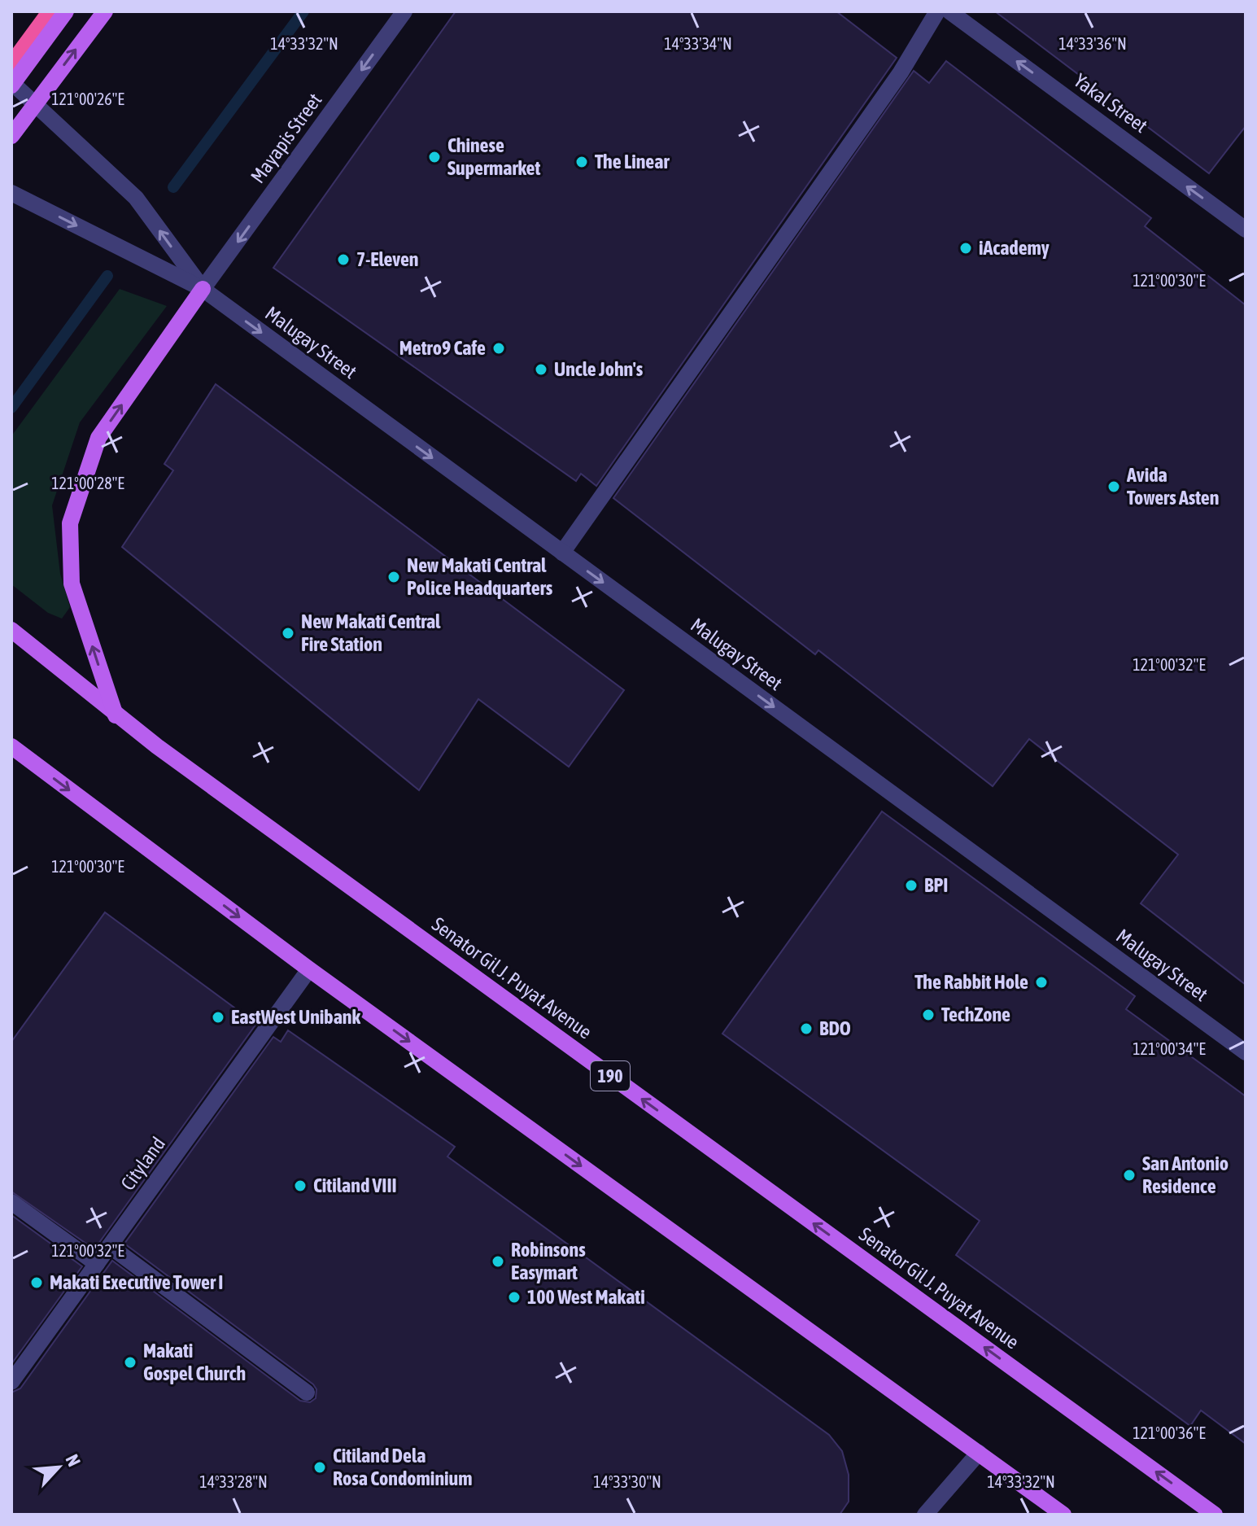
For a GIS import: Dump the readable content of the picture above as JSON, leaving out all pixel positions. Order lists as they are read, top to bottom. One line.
{"streets":{"main road":["Senator Gil J. Puyat Avenue","190"],"street":["Yakal Street","Mayapis Street","Malugay Street","Cityland"]},"crossings":[["Mayapis Street","Malugay Street"]],"one_way":["Yakal Street","Mayapis Street"],"places":["Chinese Supermarket","The Linear","iAcademy","7-Eleven","Metro9 Cafe","Uncle John's","Avida Towers Asten","New Makati Central Police Headquarters","New Makati Central Fire Station","BPI","The Rabbit Hole","TechZone","EastWest Unibank","BDO","San Antonio Residence","Citiland VIII","Robinsons Easymart","Makati Executive Tower I","100 West Makati","Makati Gospel Church","Citiland Dela Rosa Condominium"],"north":"top right","coordinates":["14°33'32\"N","14°33'34\"N","14°33'36\"N","121°00'26\"E","121°00'30\"E","121°00'28\"E","121°00'32\"E","121°00'34\"E","121°00'36\"E","14°33'28\"N","14°33'30\"N"]}
